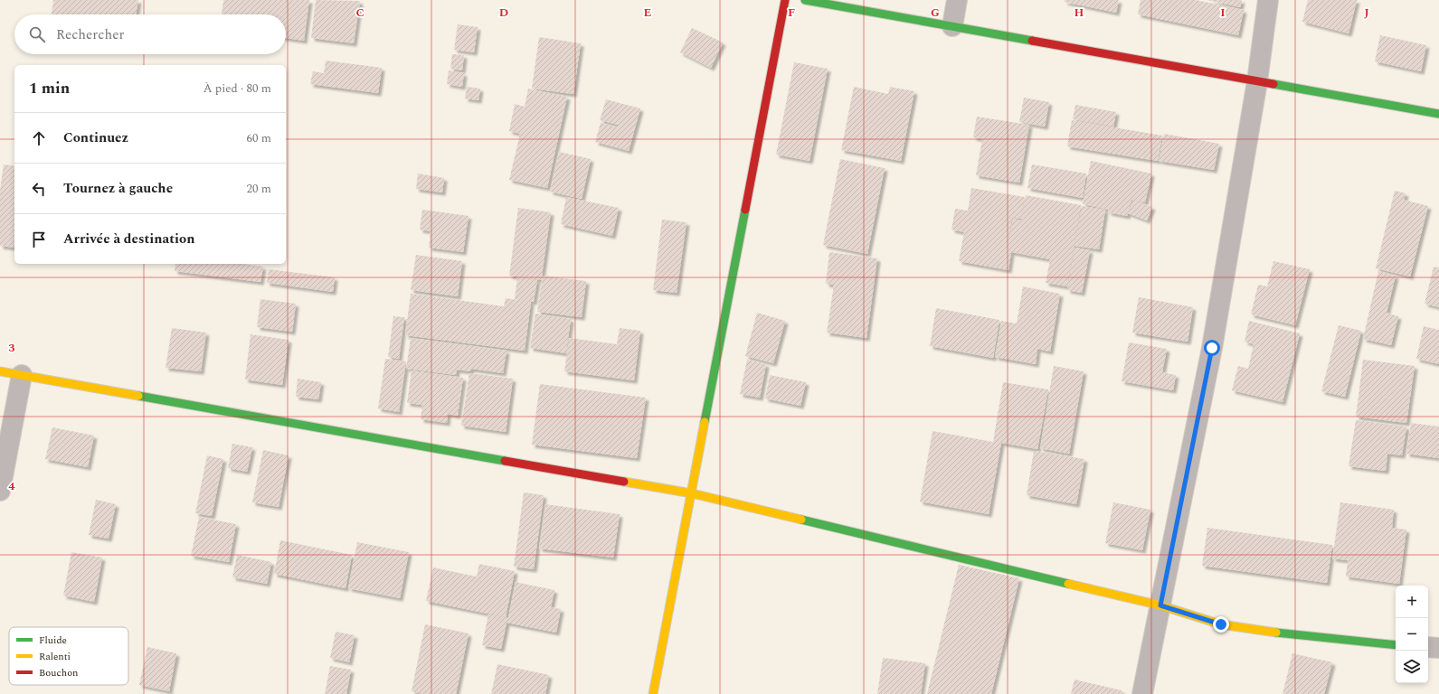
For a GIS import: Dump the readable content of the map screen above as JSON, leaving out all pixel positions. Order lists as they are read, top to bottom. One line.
{"legend":["Fluide","Ralenti","Bouchon"],"page":{"search":"Rechercher","heading":["1 min","À pied · 80 m"],"list":[["Continuez","60 m"],["Tournez à gauche","20 m"],"Arrivée à destination"],"map_buttons":["+","−"]},"grid":{"columns":["C","D","E","F","G","H","I","J"],"rows":["3","4"]}}
